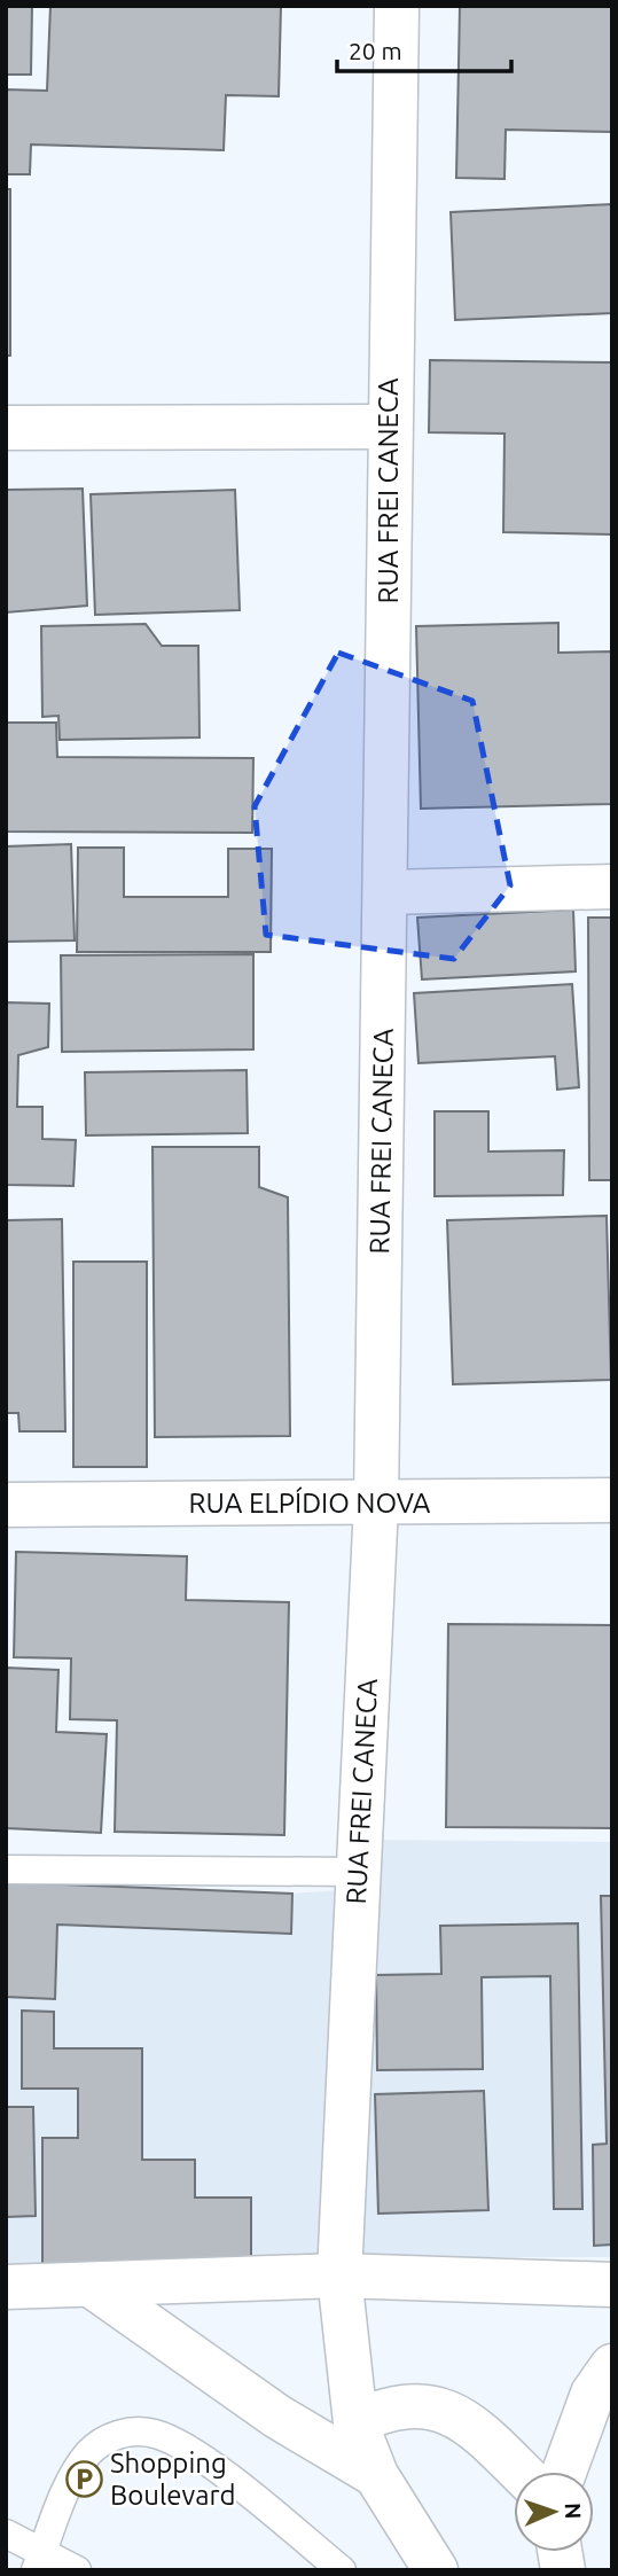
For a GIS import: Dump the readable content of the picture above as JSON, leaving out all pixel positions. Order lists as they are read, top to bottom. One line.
{"streets":{"street":["RUA FREI CANECA","RUA ELPÍDIO NOVA"]},"crossings":[["RUA FREI CANECA","RUA ELPÍDIO NOVA"]],"places":{"parking":["Shopping Boulevard"]},"scale_bar":"20 m","north":"right"}
